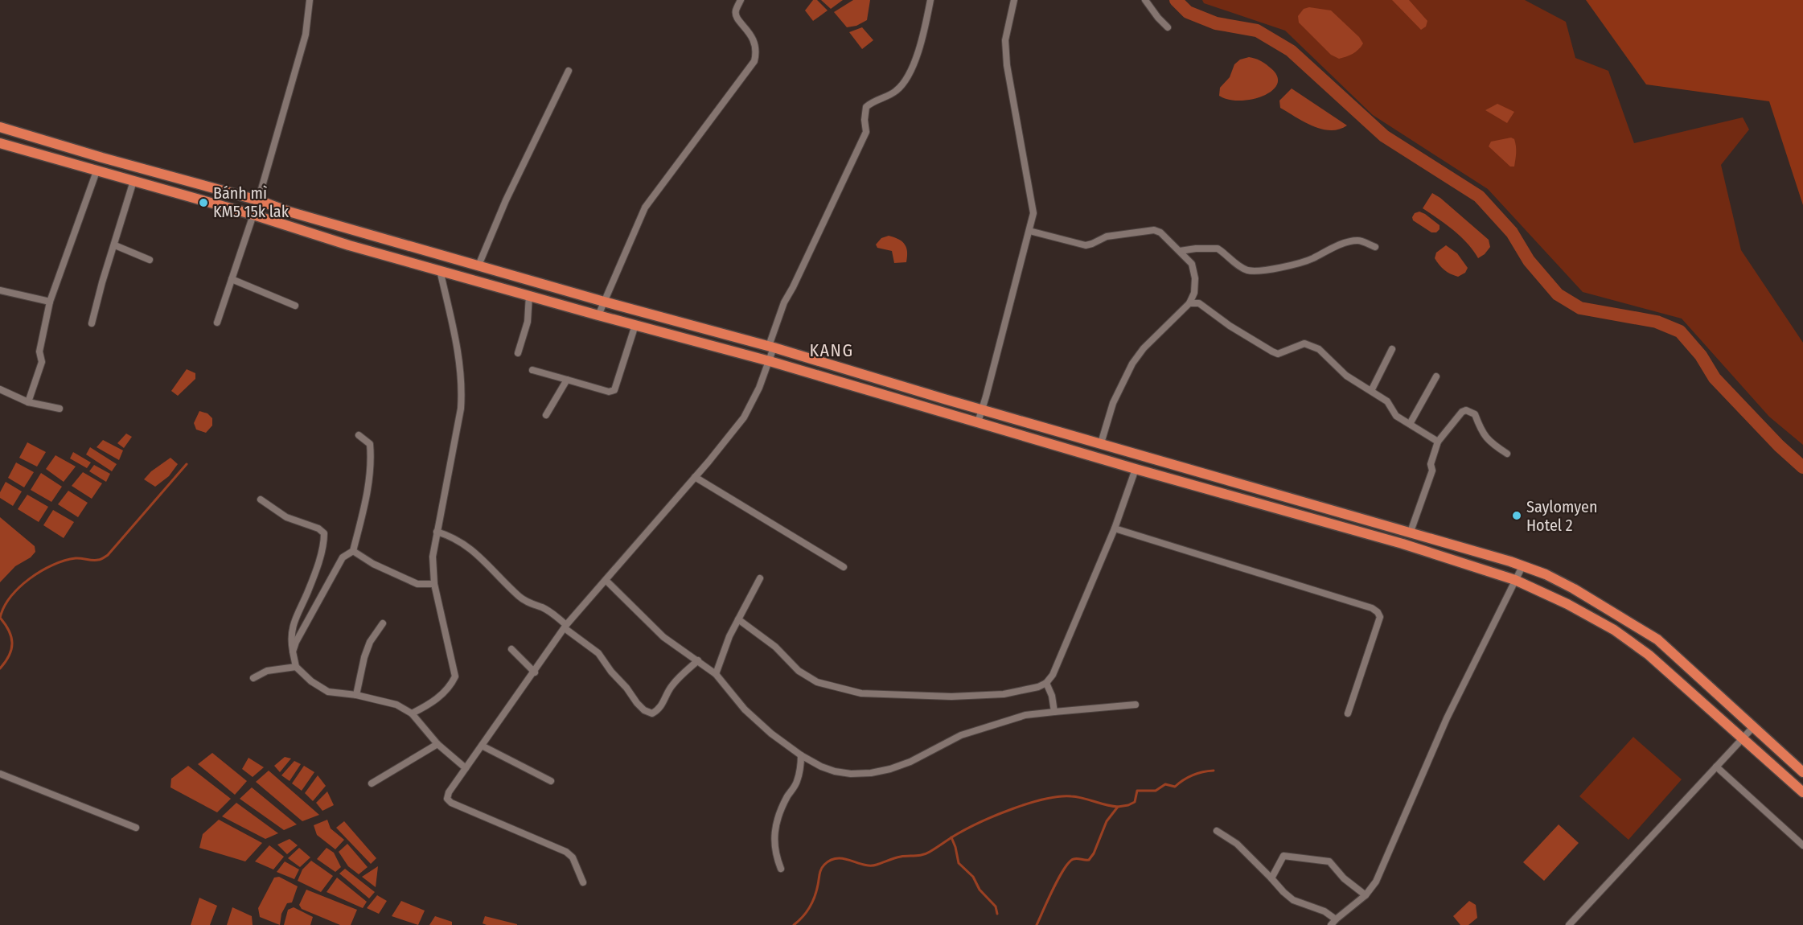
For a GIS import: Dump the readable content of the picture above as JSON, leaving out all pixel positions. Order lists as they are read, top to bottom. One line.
{"districts":["KANG"],"places":["Bánh mì KM5 15k lak","Saylomyen Hotel 2"]}
